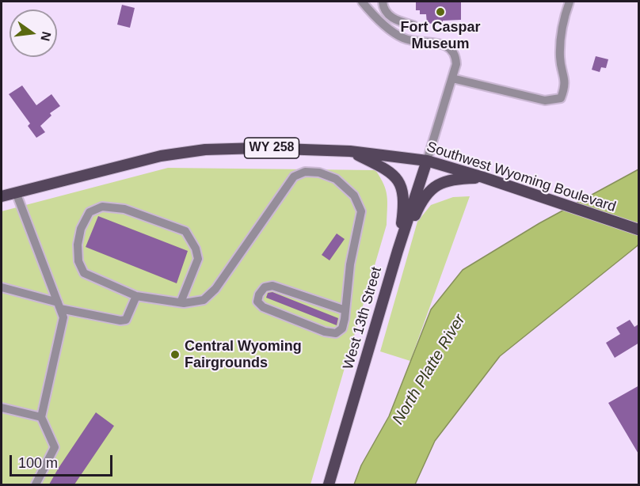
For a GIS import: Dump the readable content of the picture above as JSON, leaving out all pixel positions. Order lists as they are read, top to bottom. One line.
{"streets":{"main road":["WY 258","Southwest Wyoming Boulevard","West 13th Street"]},"crossings":[["Southwest Wyoming Boulevard","West 13th Street"]],"water":["North Platte River"],"places":["Fort Caspar Museum","Central Wyoming Fairgrounds"],"scale_bar":"100 m","north":"right"}
